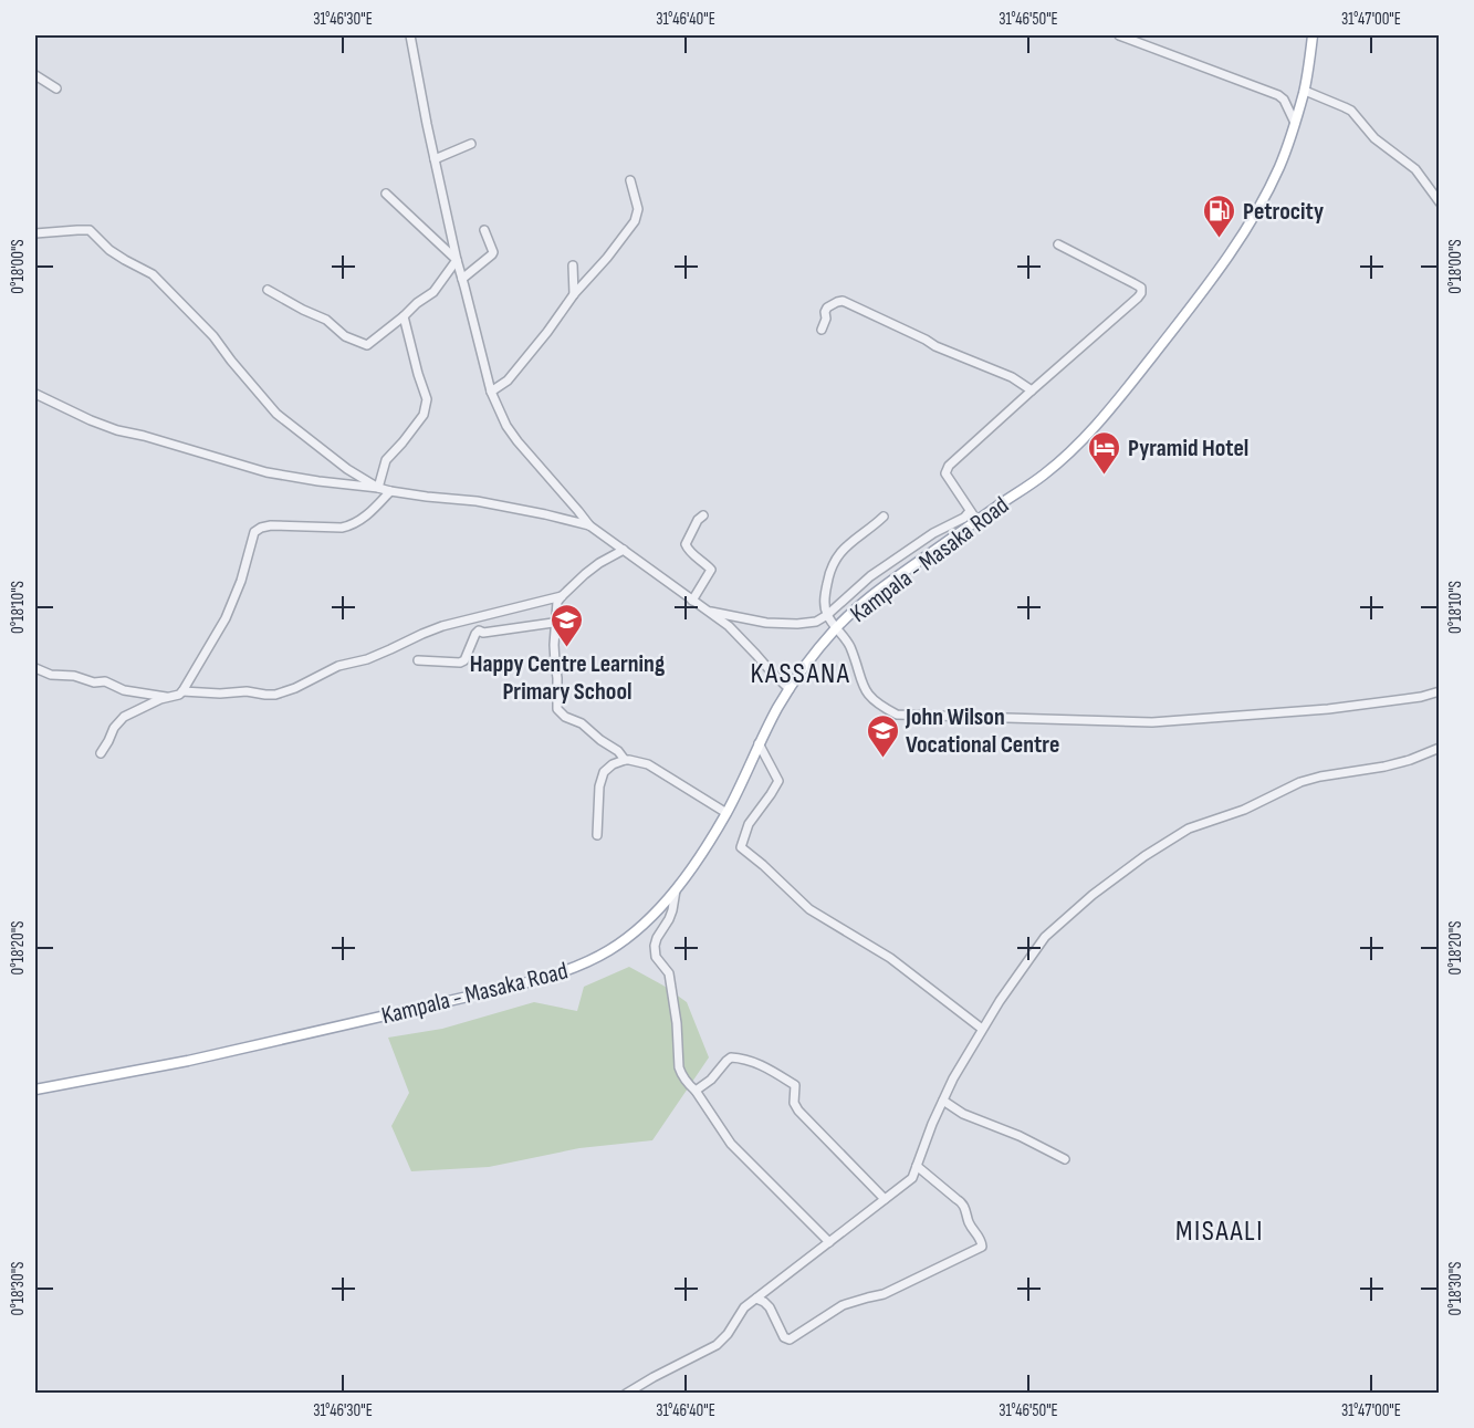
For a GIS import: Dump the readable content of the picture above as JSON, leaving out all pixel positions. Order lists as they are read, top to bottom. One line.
{"streets":{"main road":["Kampala - Masaka Road"]},"districts":["KASSANA","MISAALI"],"places":{"fuel station":["Petrocity"],"hotel":["Pyramid Hotel"],"school or university":["Happy Centre Learning Primary School","John Wilson Vocational Centre"]},"coordinates":["31°46'30\"E","31°46'40\"E","31°46'50\"E","31°47'00\"E","0°18'00\"S","0°18'10\"S","0°18'20\"S","0°18'30\"S"]}
